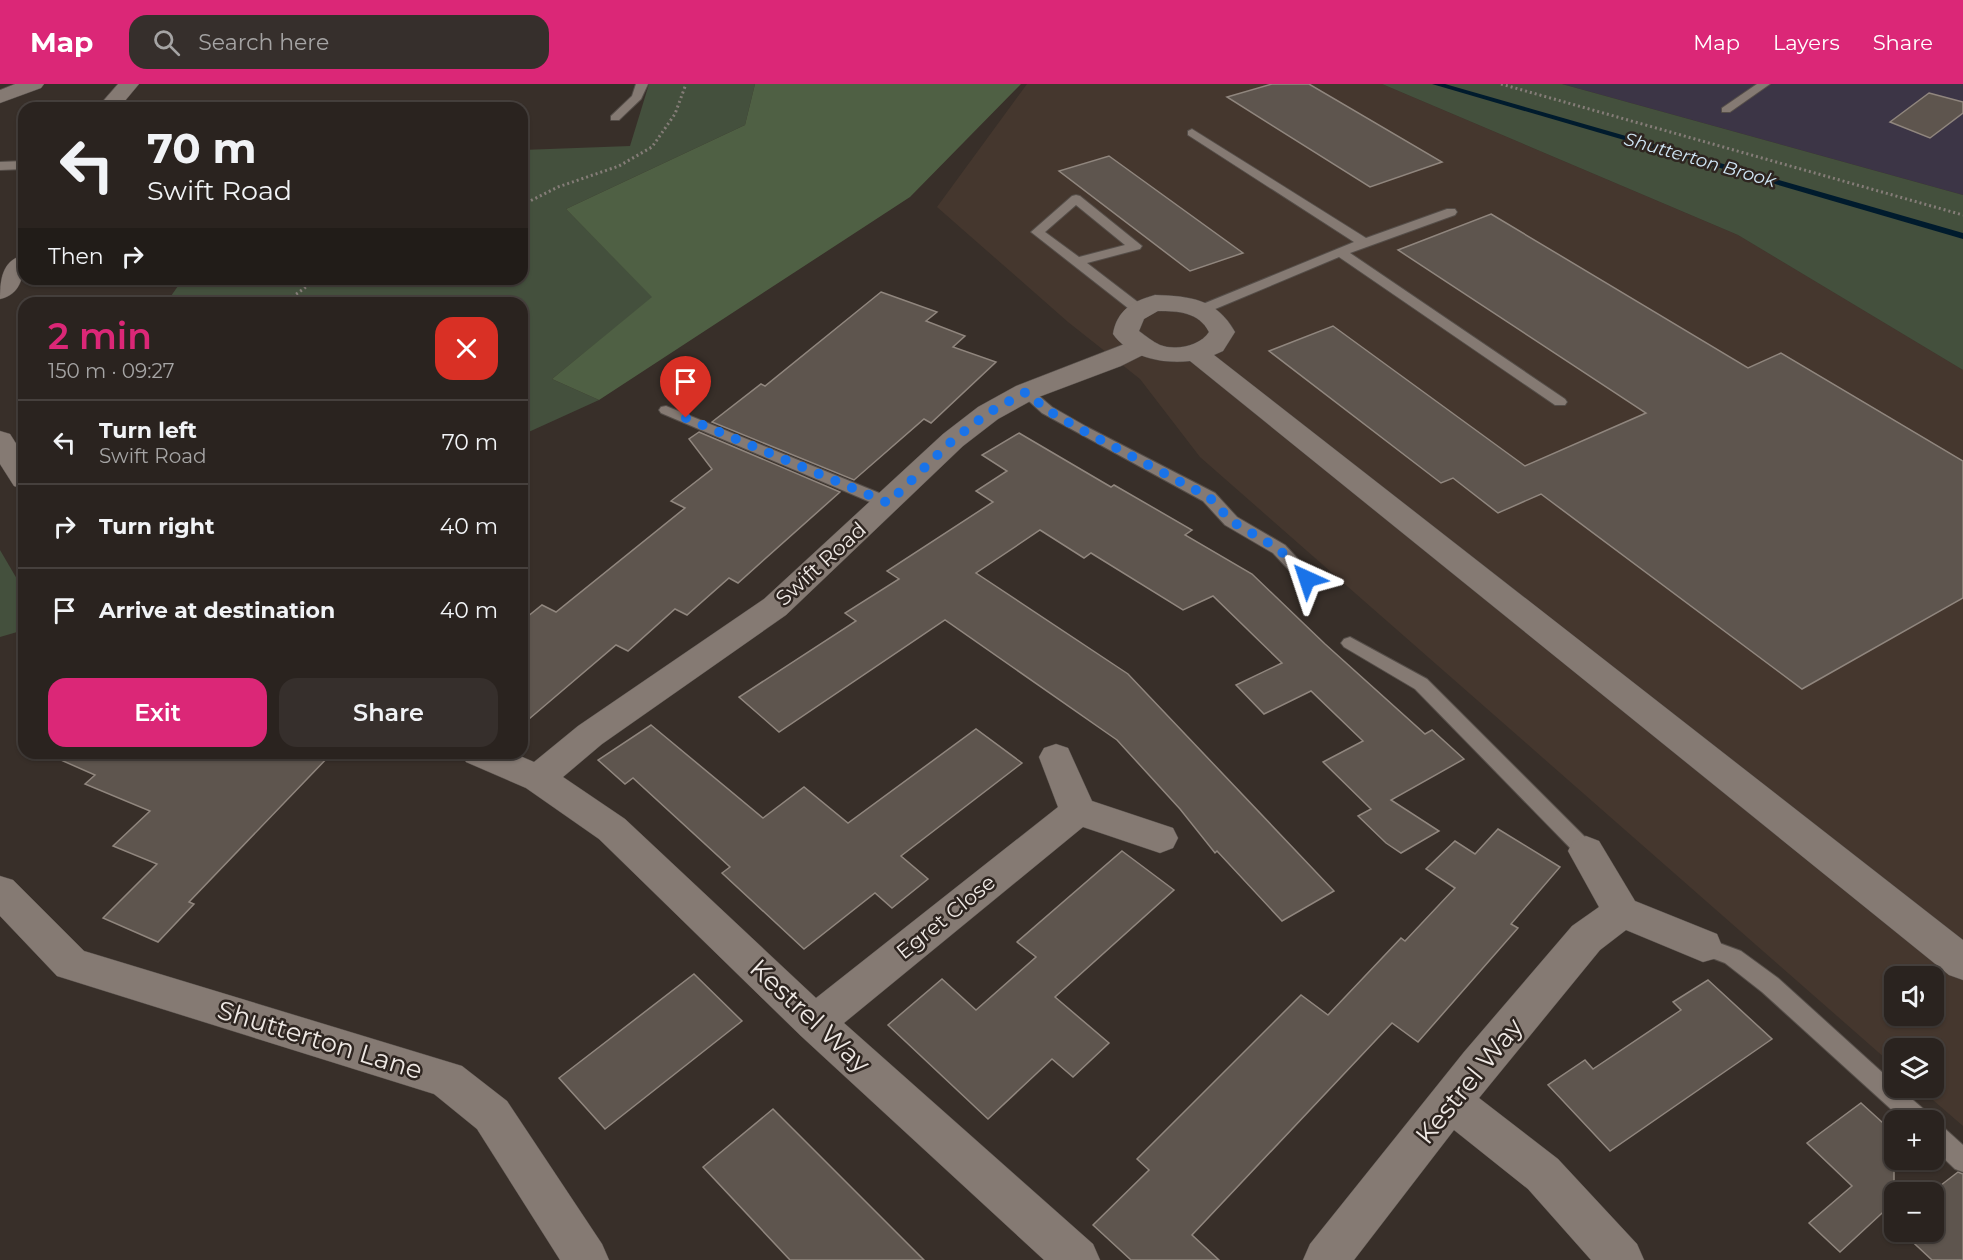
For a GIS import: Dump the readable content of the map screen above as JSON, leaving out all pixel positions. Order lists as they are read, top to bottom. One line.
{"streets":{"street":["Swift Road","Egret Close","Kestrel Way","Shutterton Lane"]},"crossings":[["Swift Road","Kestrel Way"],["Egret Close","Kestrel Way"]],"water":["Shutterton Brook"],"page":{"header":"Map","search":"Search here","nav":["Map","Layers","Share"],"turn":["70 m","Swift Road"],"then":"Then","heading":["2 min","150 m · 09:27"],"list":[{"name":"Turn left","note":"Swift Road","value":"70 m"},{"name":"Turn right","value":"40 m"},{"name":"Arrive at destination","value":"40 m"}],"buttons":["Exit","Share"],"map_buttons":["+","−"]}}
